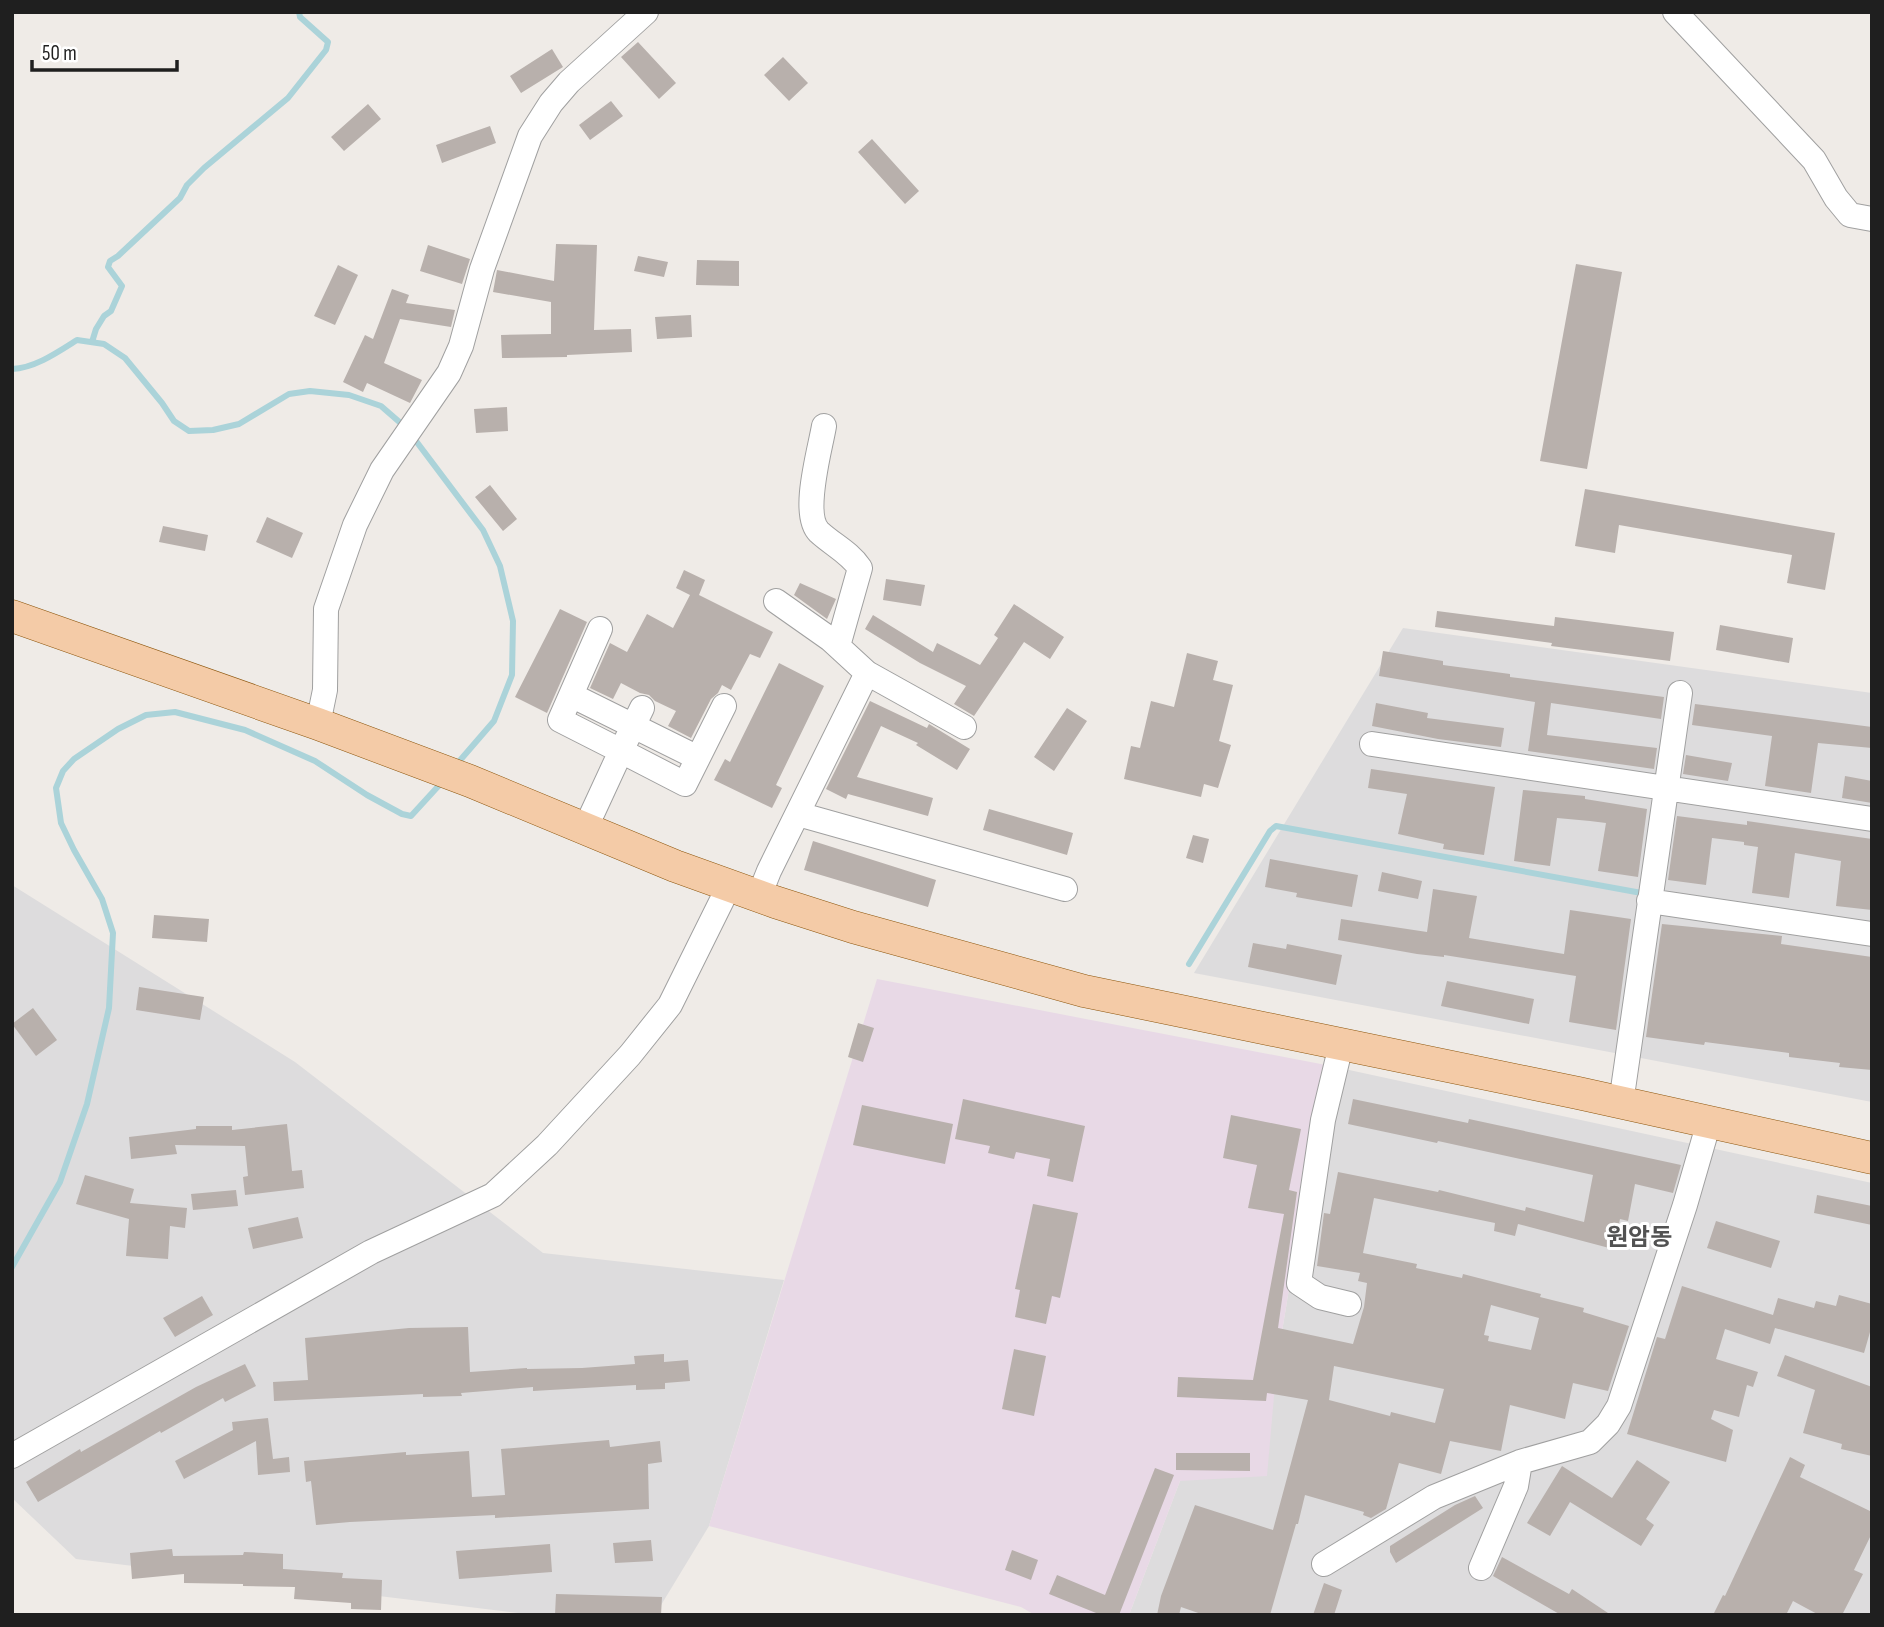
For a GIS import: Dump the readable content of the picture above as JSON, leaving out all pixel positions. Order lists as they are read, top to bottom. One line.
{"districts":["원암동"],"scale_bar":"50 m"}
